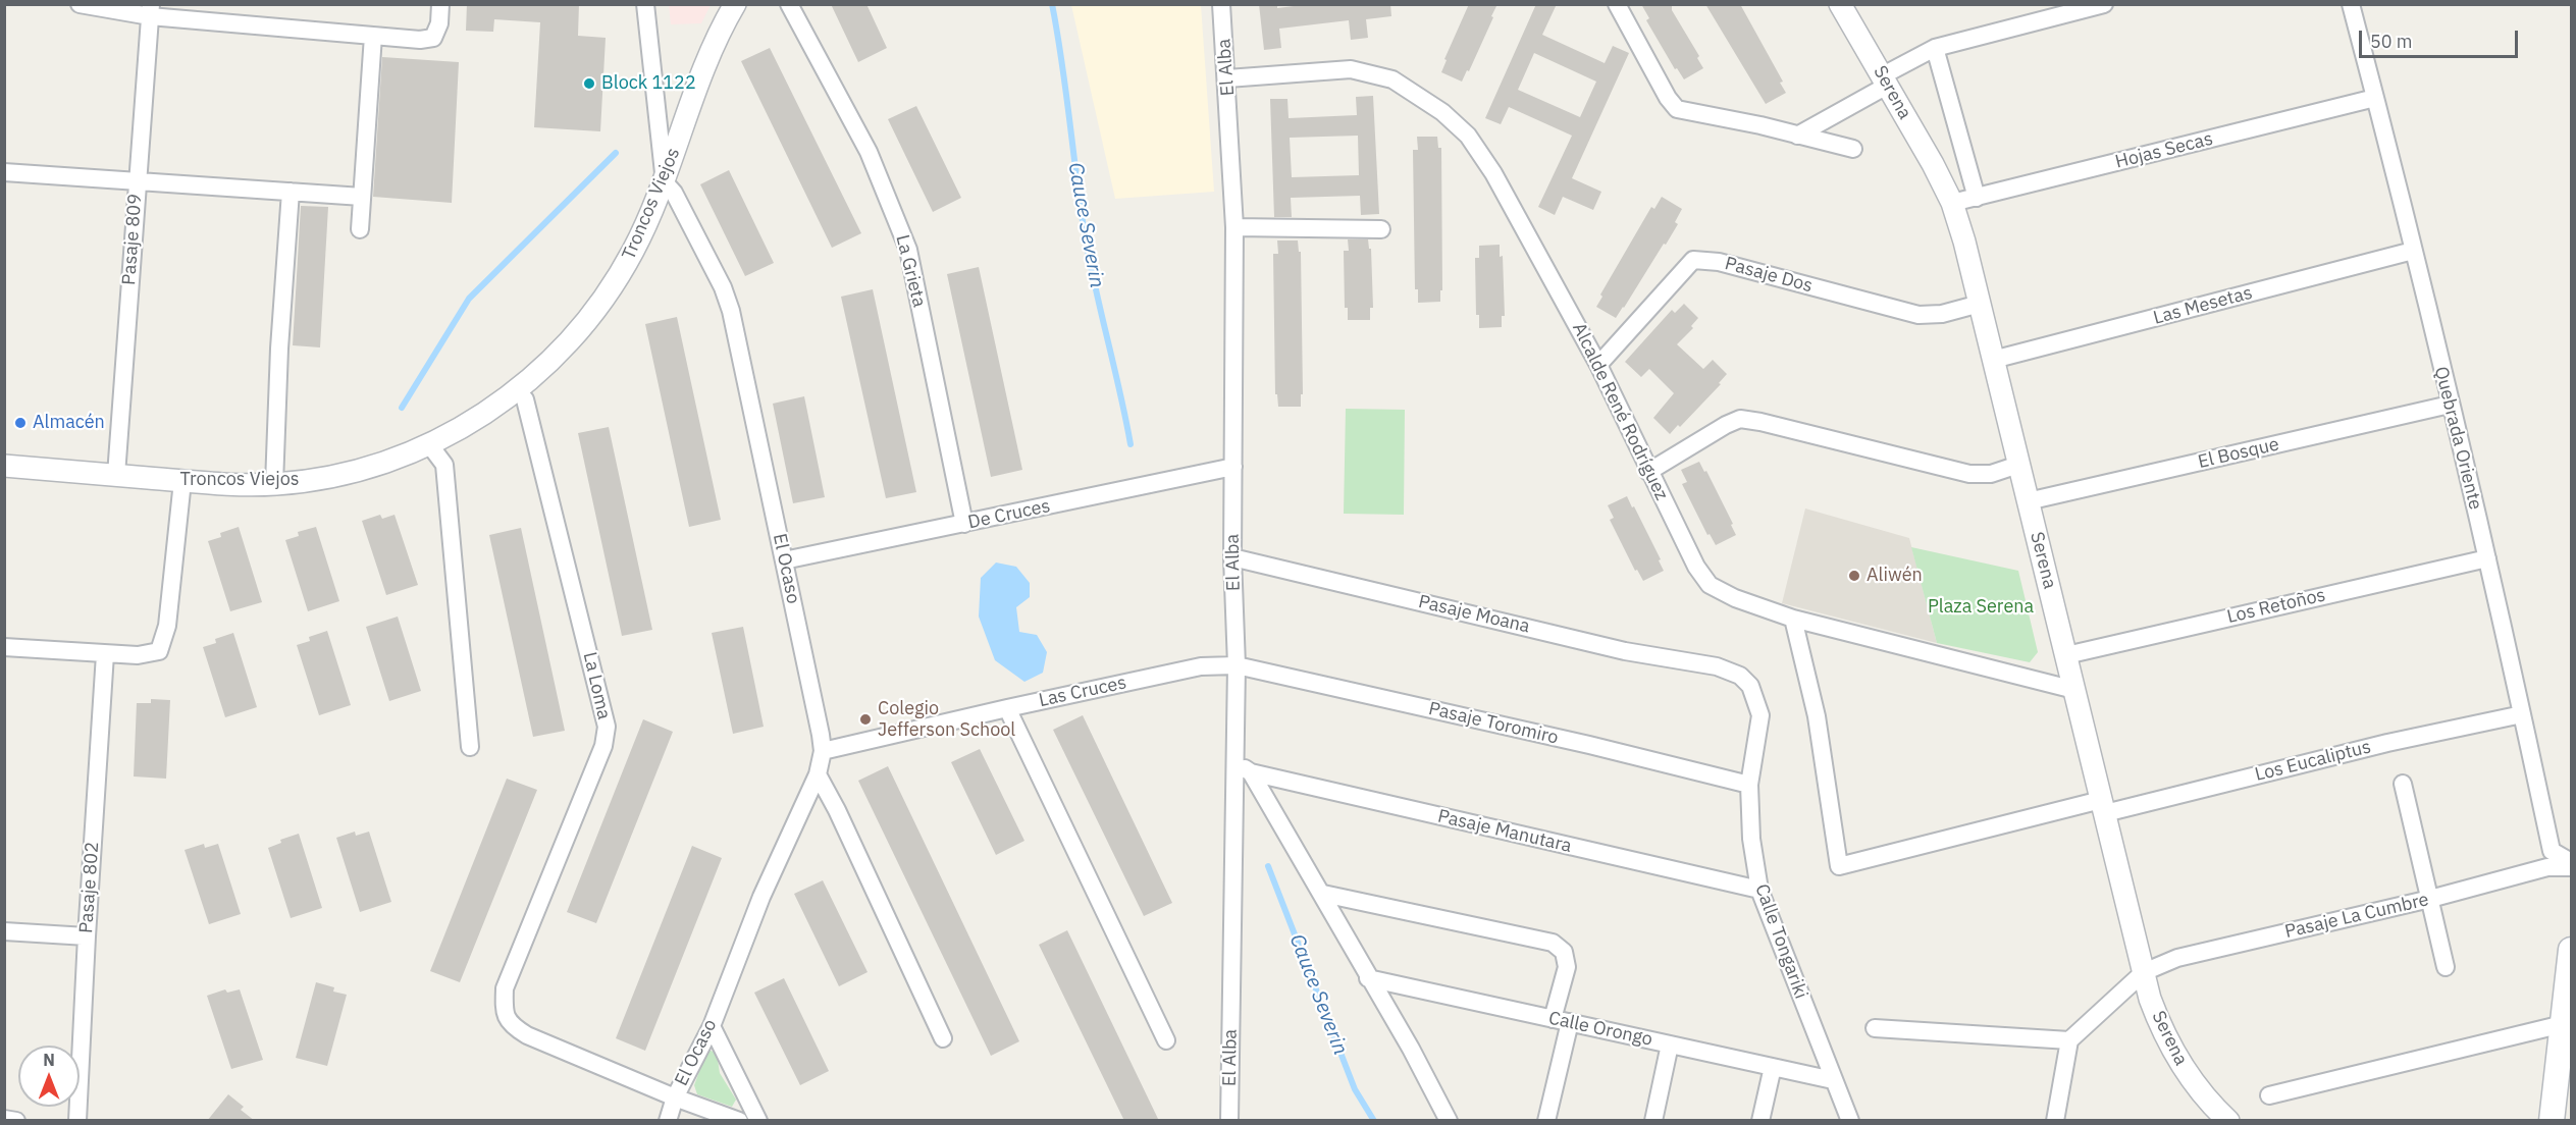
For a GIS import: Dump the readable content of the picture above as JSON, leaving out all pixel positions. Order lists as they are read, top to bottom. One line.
{"streets":{"street":["El Alba","Serena","Hojas Secas","Troncos Viejos","Pasaje 809","La Grieta","Pasaje Dos","Las Mesetas","Alcalde René Rodríguez","Quebrada Oriente","El Bosque","De Cruces","El Ocaso","Los Retoños","Pasaje Moana","La Loma","Las Cruces","Pasaje Toromiro","Los Eucaliptus","Pasaje Manutara","Pasaje 802","Pasaje La Cumbre","Calle Tongariki","Calle Orongo"]},"crossings":[["El Alba","Alcalde René Rodríguez"],["El Alba","De Cruces"],["El Alba","Pasaje Moana"],["El Alba","Las Cruces"],["El Alba","Pasaje Toromiro"],["Serena","Hojas Secas"],["Serena","Pasaje Dos"],["Serena","Las Mesetas"],["Serena","Alcalde René Rodríguez"],["Serena","El Bosque"],["Serena","Los Retoños"],["Serena","Los Eucaliptus"],["Serena","Pasaje La Cumbre"],["Hojas Secas","Quebrada Oriente"],["Troncos Viejos","Pasaje 809"],["Troncos Viejos","El Ocaso"],["Troncos Viejos","La Loma"],["La Grieta","De Cruces"],["Pasaje Dos","Alcalde René Rodríguez"],["Las Mesetas","Quebrada Oriente"],["Quebrada Oriente","El Bosque"],["Quebrada Oriente","Los Retoños"],["Quebrada Oriente","Los Eucaliptus"],["De Cruces","El Ocaso"],["El Ocaso","La Loma"],["El Ocaso","Las Cruces"],["Pasaje Moana","Calle Tongariki"],["Las Cruces","Pasaje Toromiro"],["Pasaje Toromiro","Calle Tongariki"],["Pasaje Manutara","Calle Tongariki"],["Calle Tongariki","Calle Orongo"]],"water":["Cauce Severin"],"parks":["Plaza Serena"],"places":["Block 1122","Almacén","Aliwén","Colegio Jefferson School"],"scale_bar":"50 m","north":"top"}
